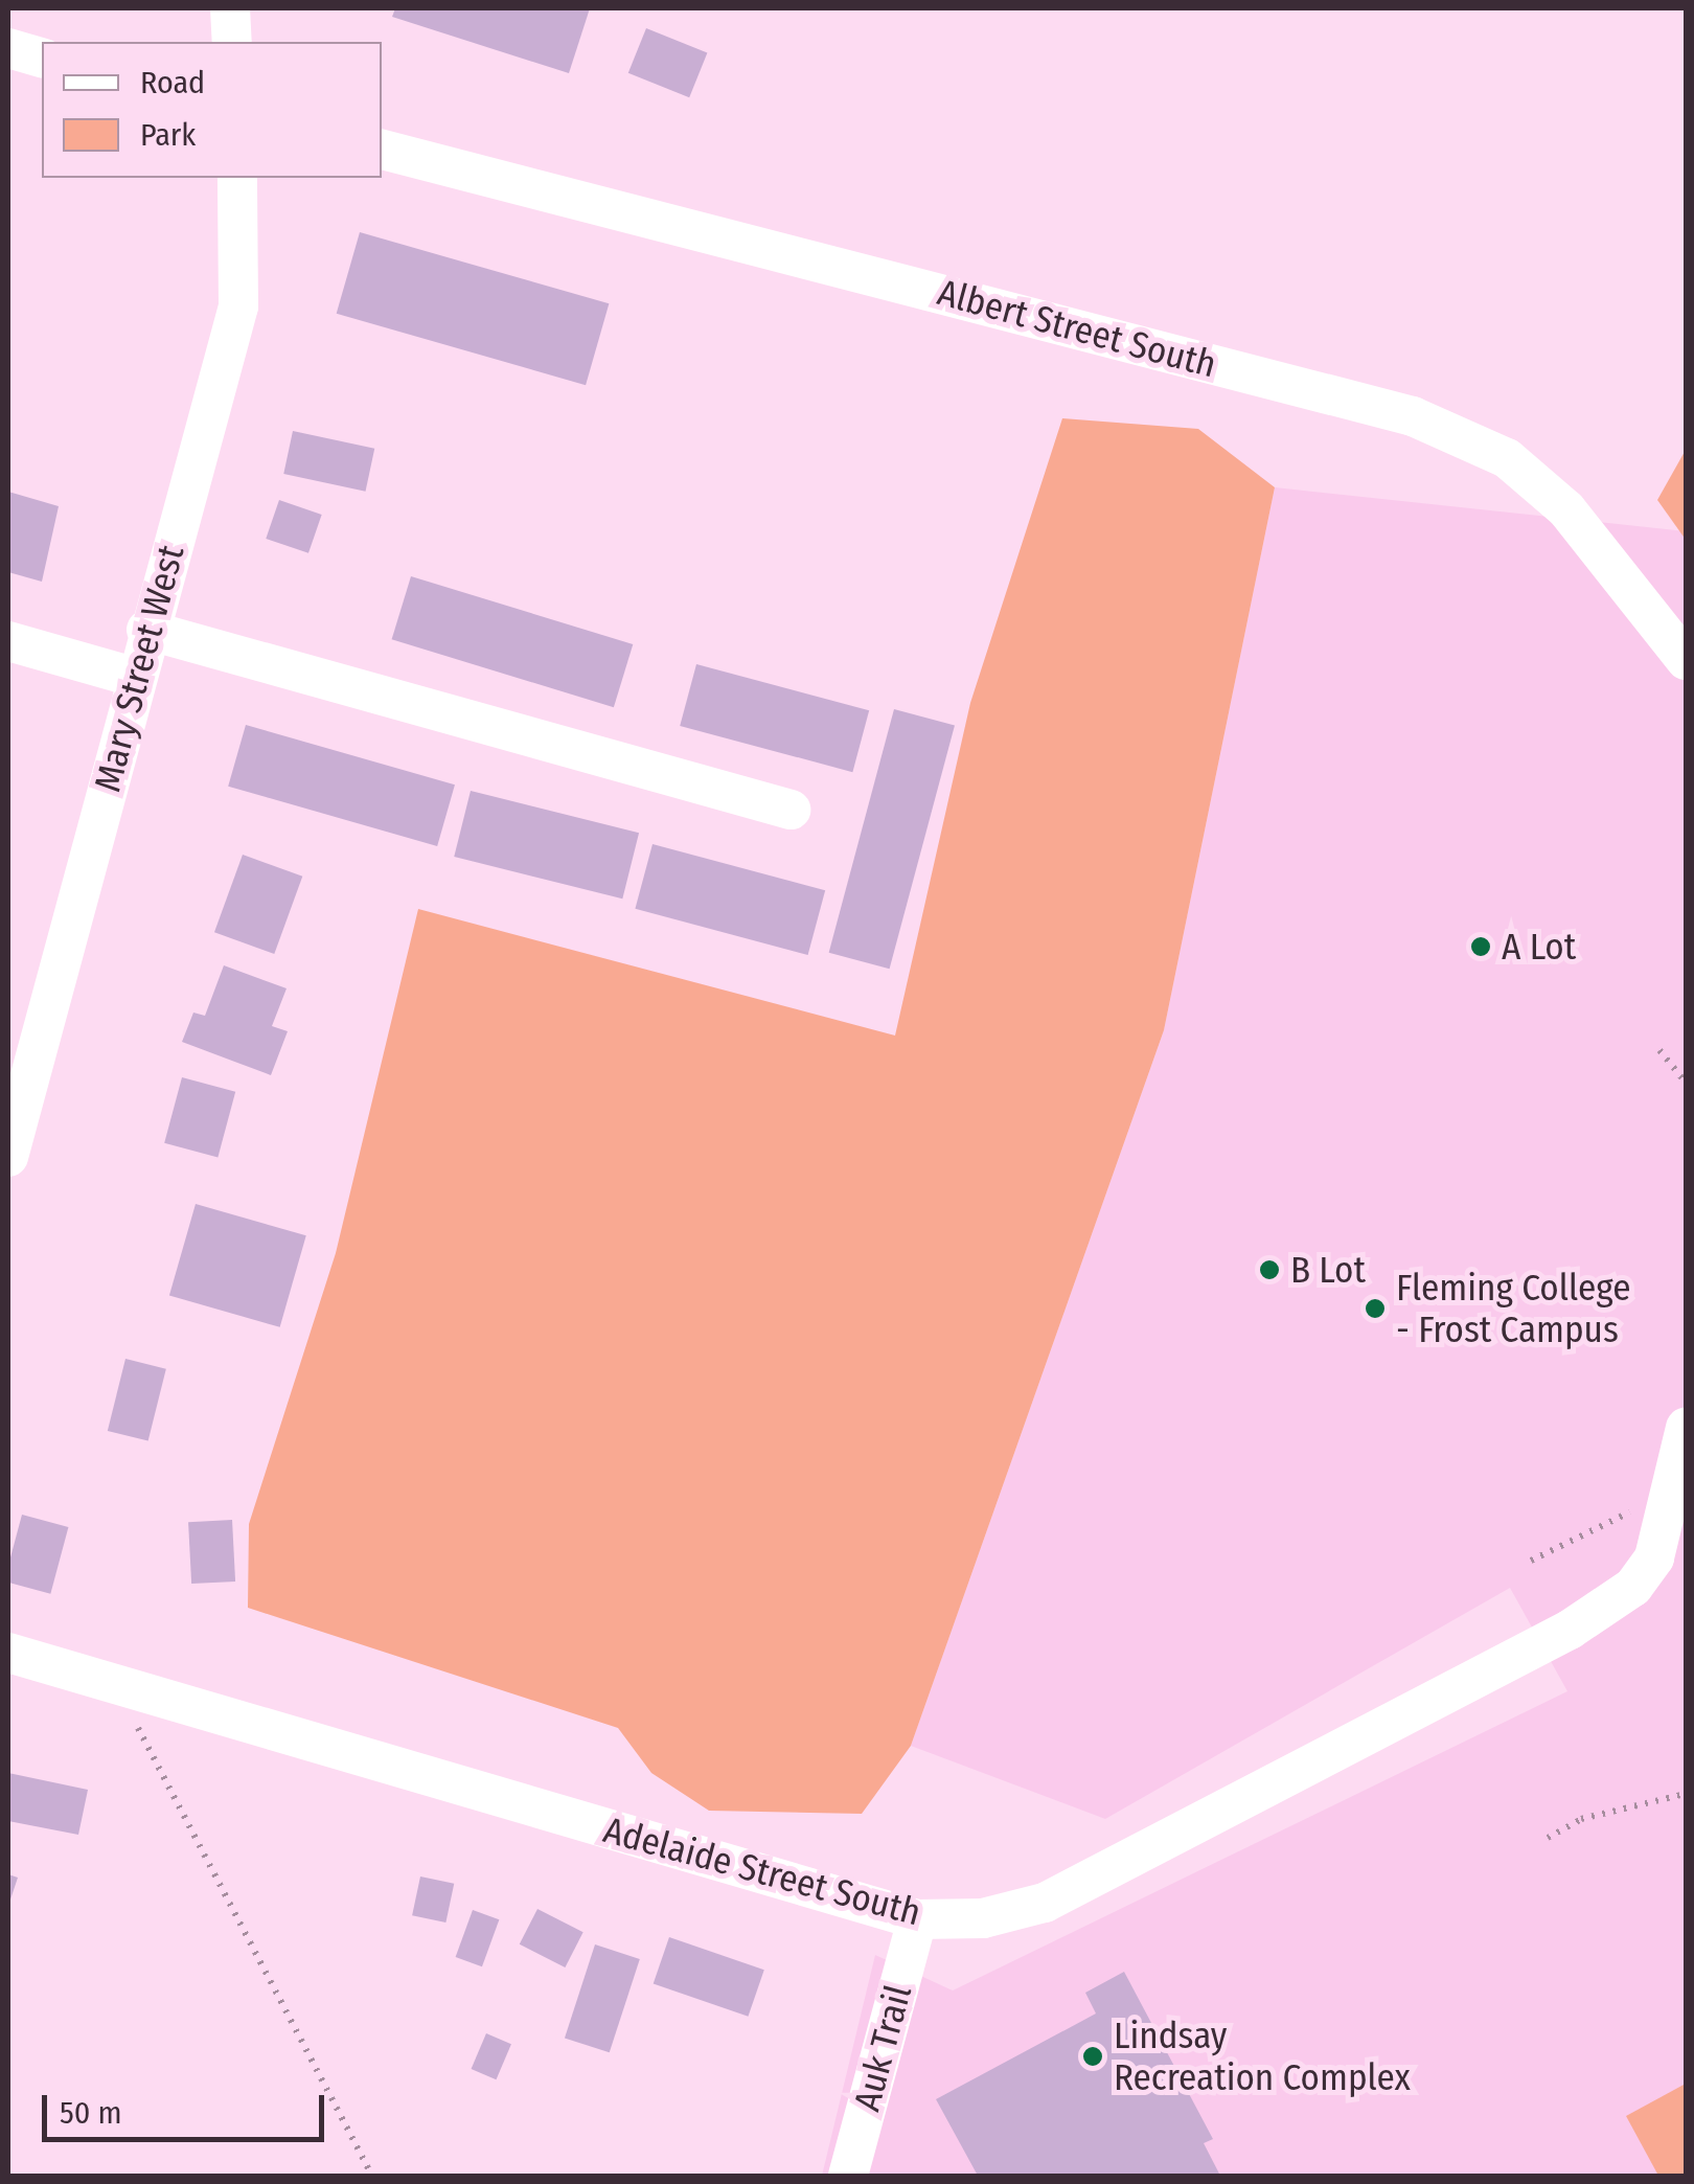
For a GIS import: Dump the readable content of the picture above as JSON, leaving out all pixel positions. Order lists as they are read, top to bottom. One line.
{"streets":{"street":["Albert Street South","Mary Street West","Adelaide Street South","Auk Trail"]},"crossings":[["Adelaide Street South","Auk Trail"]],"places":["A Lot","B Lot","Fleming College - Frost Campus","Lindsay Recreation Complex"],"legend":["Road","Park"],"scale_bar":"50 m"}
